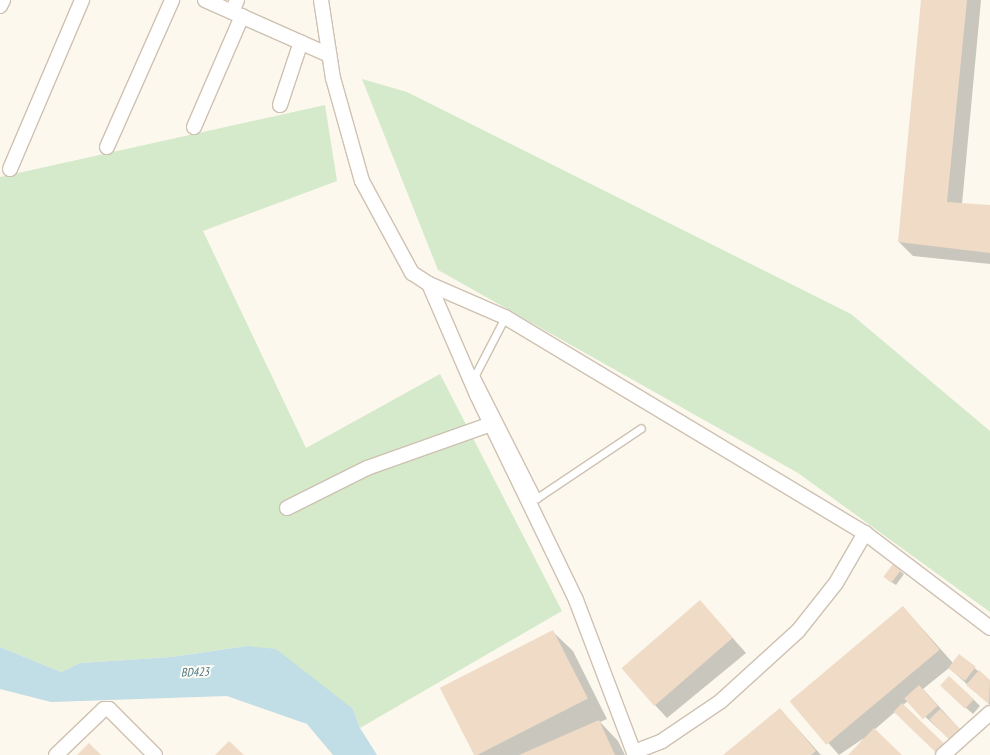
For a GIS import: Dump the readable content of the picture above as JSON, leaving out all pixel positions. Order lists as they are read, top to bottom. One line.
{"water":["BD423"]}
